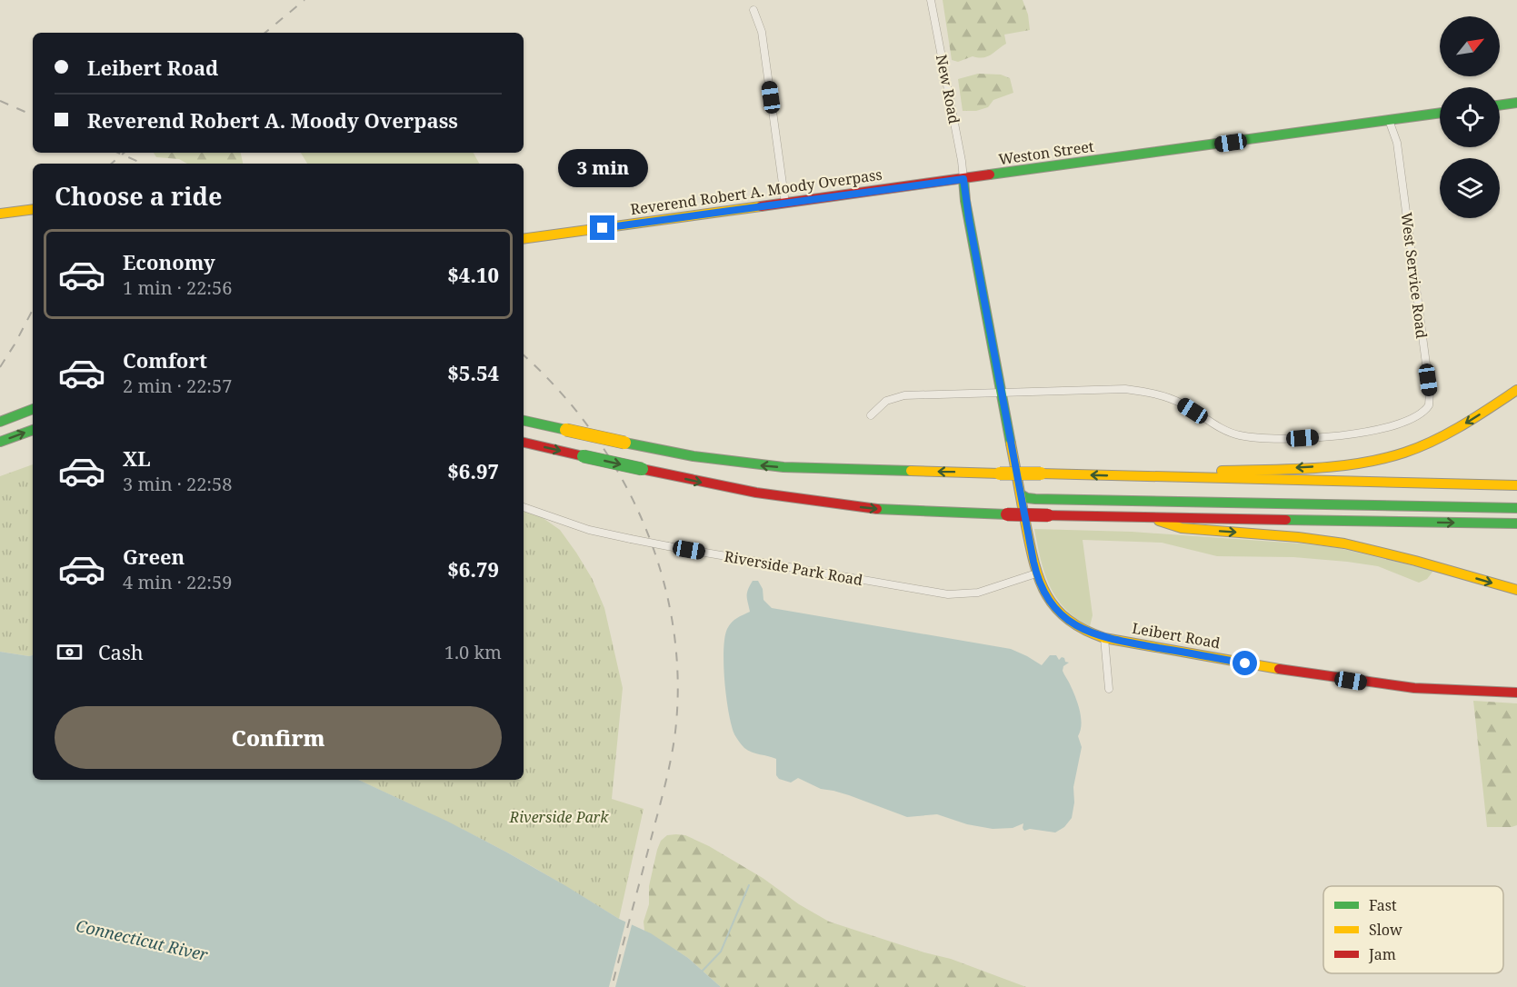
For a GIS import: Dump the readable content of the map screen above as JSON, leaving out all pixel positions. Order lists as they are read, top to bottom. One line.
{"streets":{"main road":["Weston Street","Reverend Robert A. Moody Overpass","Leibert Road"],"street":["New Road","West Service Road","Riverside Park Road"]},"crossings":[["New Road","Weston Street"],["New Road","Reverend Robert A. Moody Overpass"],["Weston Street","Reverend Robert A. Moody Overpass"],["Weston Street","West Service Road"],["Riverside Park Road","Leibert Road"]],"water":["Connecticut River"],"parks":["Riverside Park"],"legend":["Fast","Slow","Jam"],"north":"top right","page":{"banner":["Leibert Road","Reverend Robert A. Moody Overpass"],"bubble":"3 min","heading":"Choose a ride","list":[{"name":"Economy","note":"1 min · 22:56","value":"$4.10"},{"name":"Comfort","note":"2 min · 22:57","value":"$5.54"},{"name":"XL","note":"3 min · 22:58","value":"$6.97"},{"name":"Green","note":"4 min · 22:59","value":"$6.79"}],"pay":["Cash","1.0 km"],"buttons":"Confirm"}}
